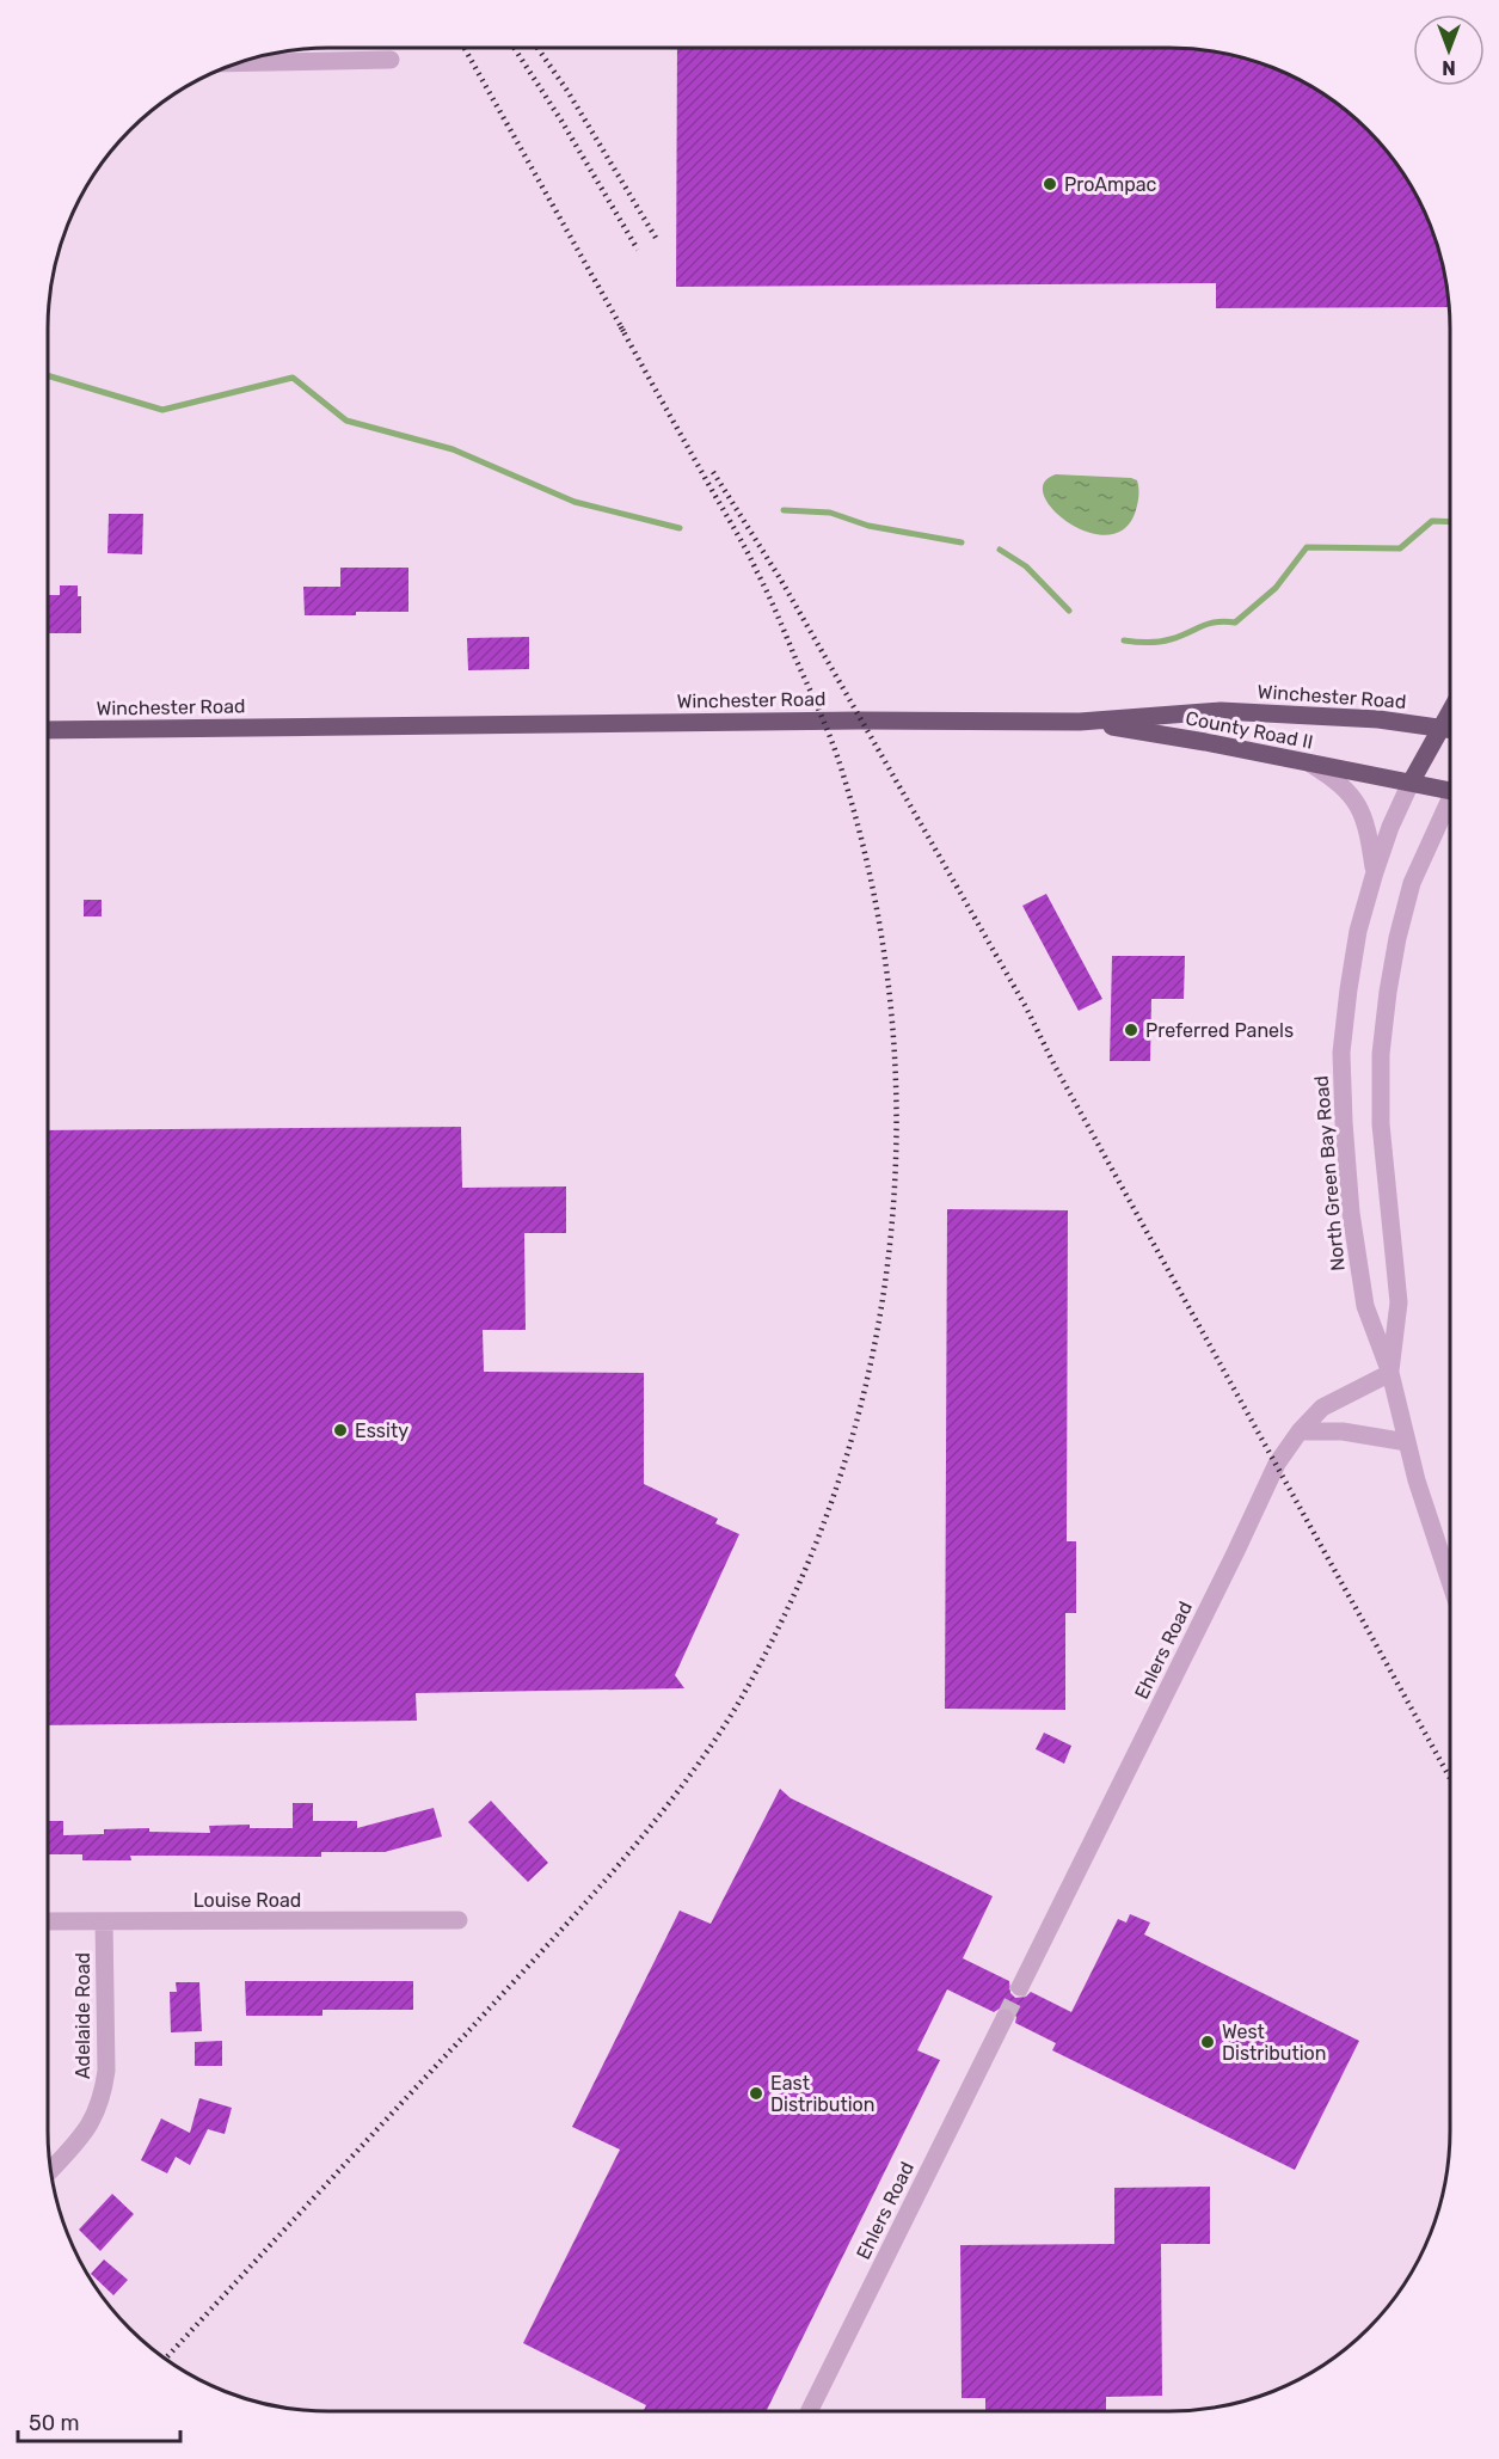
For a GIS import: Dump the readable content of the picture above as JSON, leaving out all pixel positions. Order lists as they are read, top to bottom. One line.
{"streets":{"main road":["Winchester Road","County Road II","North Green Bay Road"],"street":["Ehlers Road","Louise Road","Adelaide Road"]},"crossings":[["Winchester Road","County Road II"],["Winchester Road","North Green Bay Road"],["County Road II","North Green Bay Road"],["North Green Bay Road","Ehlers Road"],["Louise Road","Adelaide Road"]],"places":["ProAmpac","Preferred Panels","Essity","West Distribution","East Distribution"],"scale_bar":"50 m","north":"bottom"}
